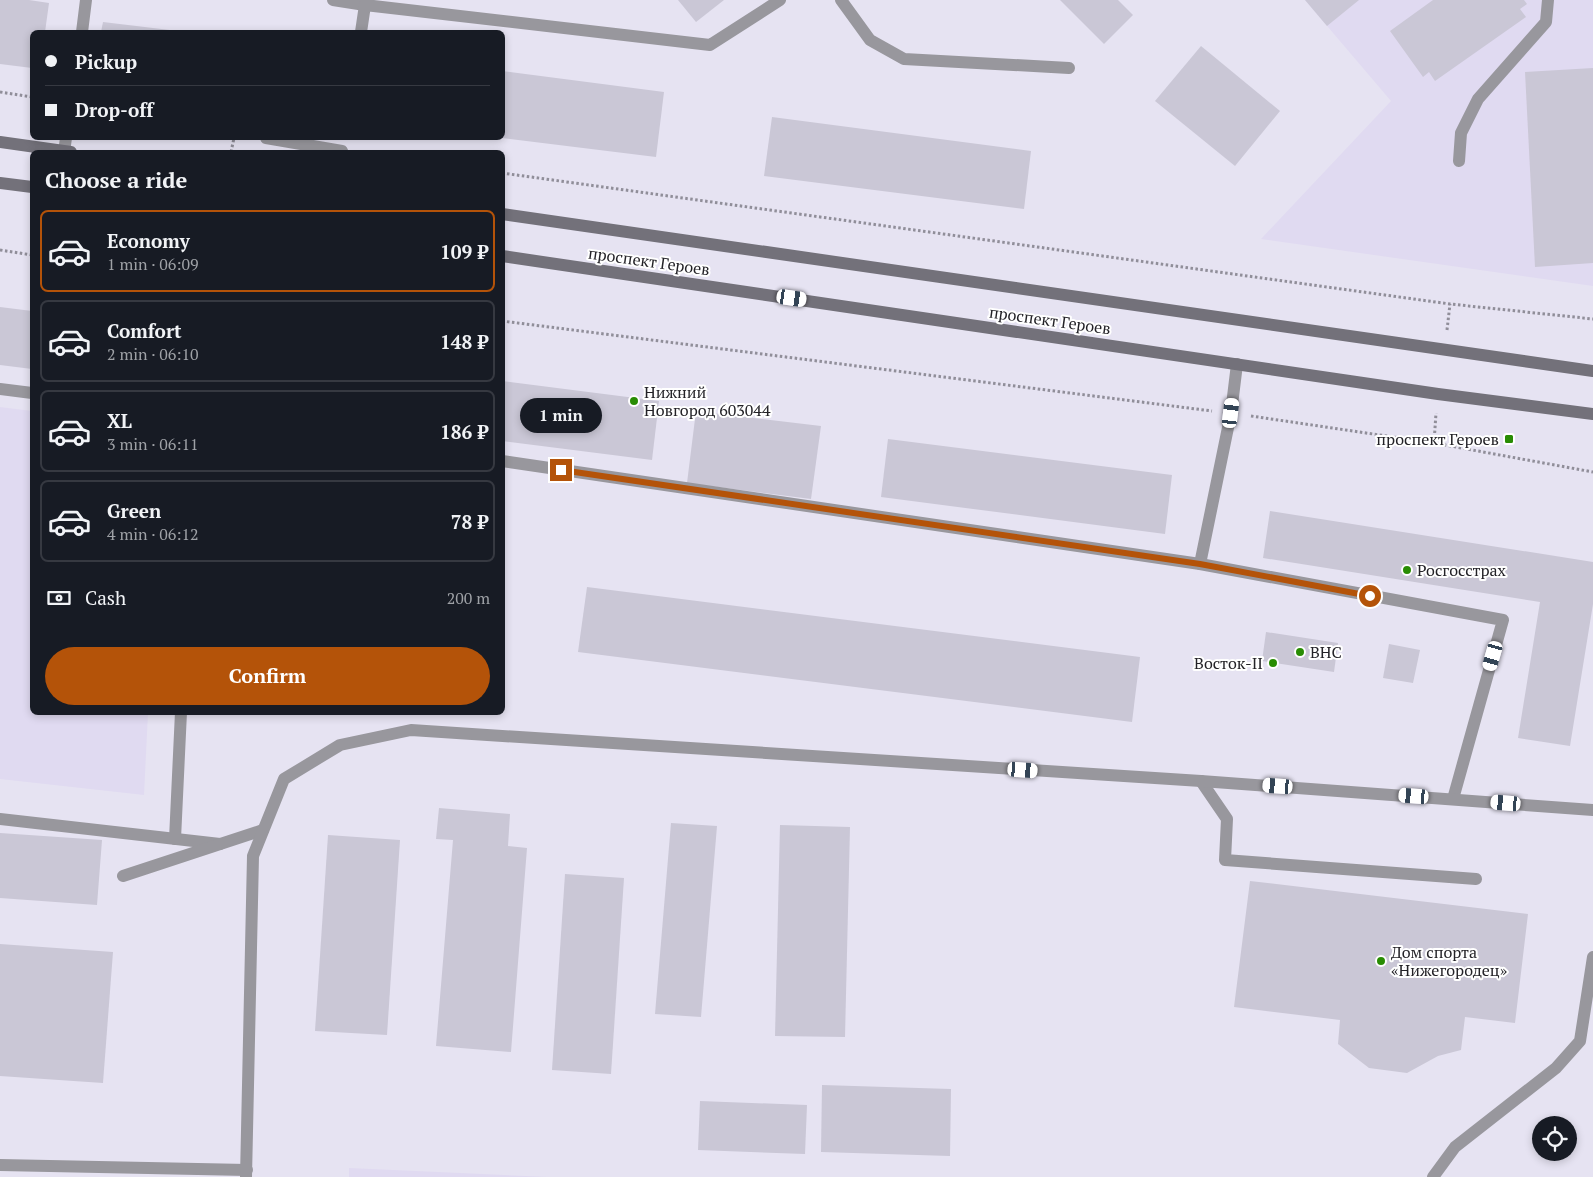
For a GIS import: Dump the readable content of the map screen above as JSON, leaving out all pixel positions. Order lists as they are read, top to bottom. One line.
{"streets":{"main road":["проспект Героев"]},"places":{"other":["Нижний Новгород 603044","Росгосстрах","ВНС","Восток-II","Дом спорта «Нижегородец»"],"transit":["проспект Героев"]},"page":{"banner":["Pickup","Drop-off"],"heading":"Choose a ride","list":[{"name":"Economy","note":"1 min · 06:09","value":"109 ₽"},{"name":"Comfort","note":"2 min · 06:10","value":"148 ₽"},{"name":"XL","note":"3 min · 06:11","value":"186 ₽"},{"name":"Green","note":"4 min · 06:12","value":"78 ₽"}],"bubble":"1 min","pay":["Cash","200 m"],"buttons":"Confirm"}}
